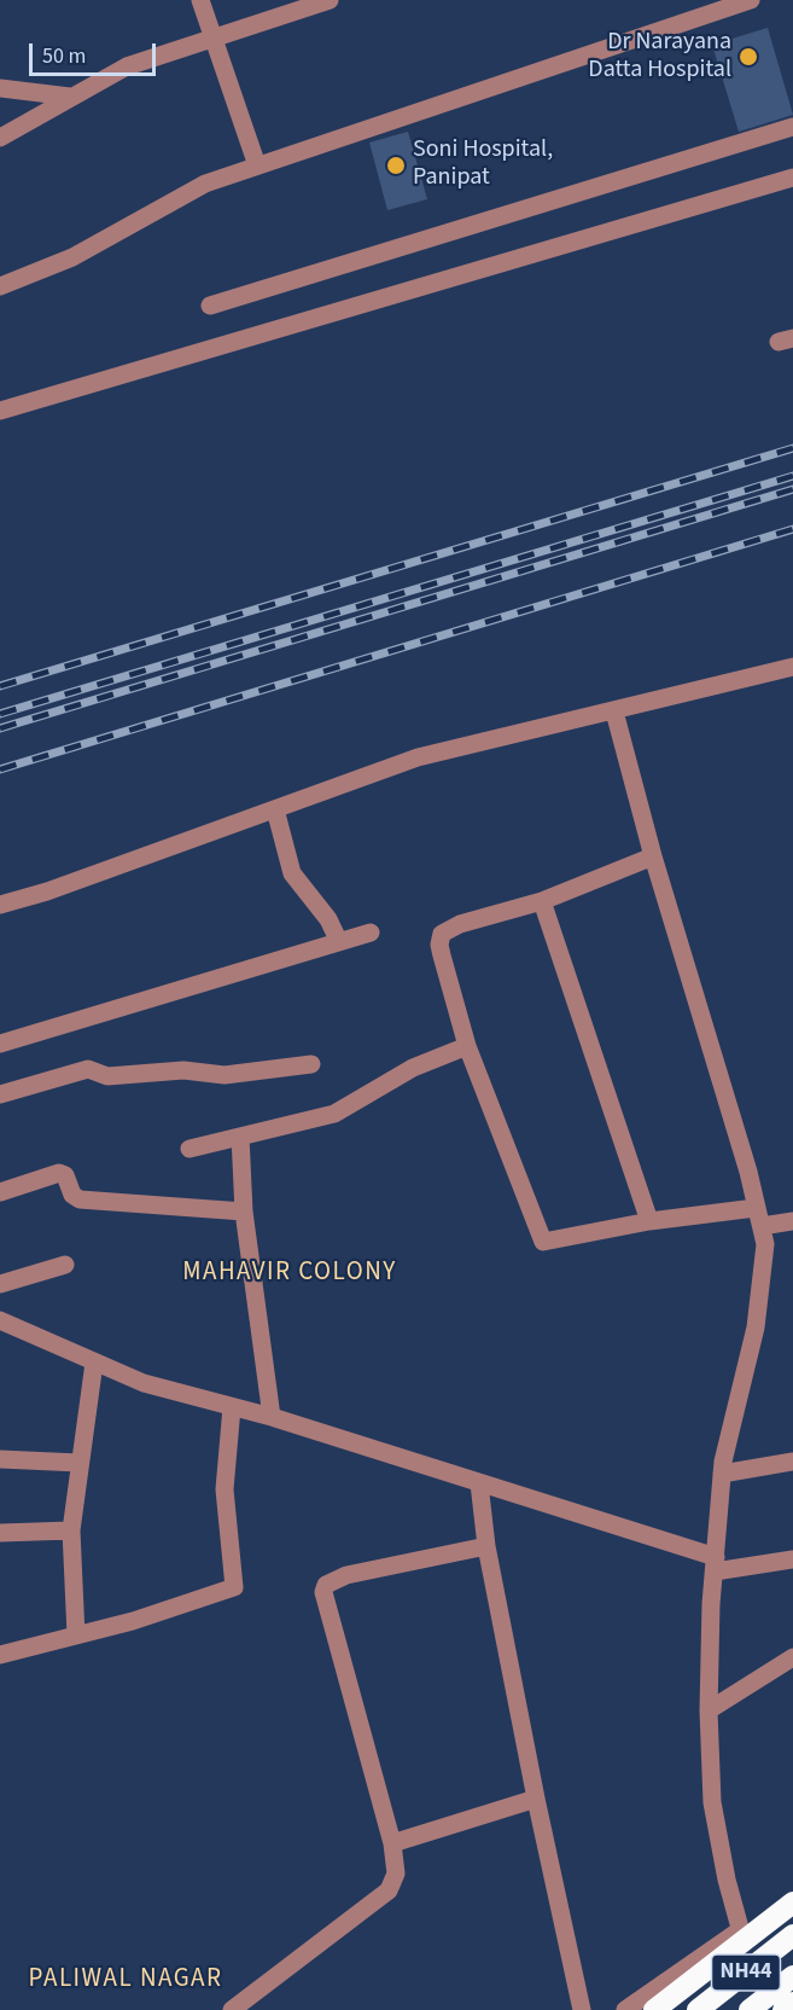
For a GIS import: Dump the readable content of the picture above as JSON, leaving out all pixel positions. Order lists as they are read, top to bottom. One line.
{"streets":{"highway":["NH44"]},"districts":["MAHAVIR COLONY","PALIWAL NAGAR"],"places":["Dr Narayana Datta Hospital","Soni Hospital, Panipat"],"scale_bar":"50 m"}
